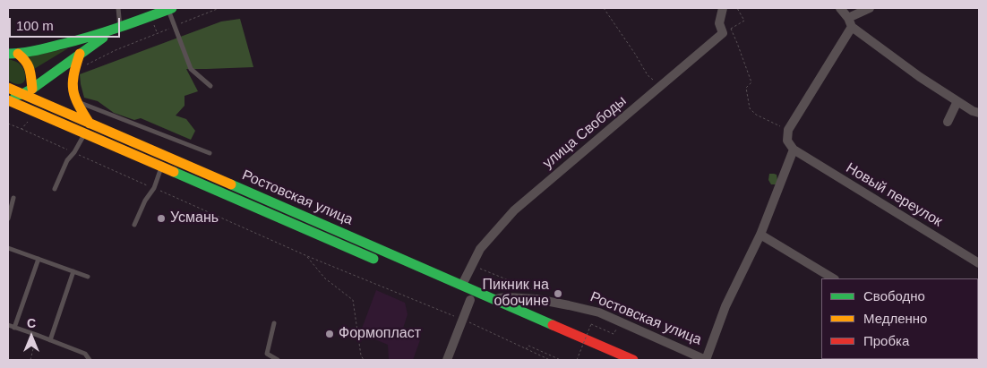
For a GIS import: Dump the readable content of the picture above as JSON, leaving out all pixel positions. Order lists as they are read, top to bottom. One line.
{"streets":{"main road":["Ростовская улица"],"street":["улица Свободы","Новый переулок"]},"crossings":[["улица Свободы","Ростовская улица"]],"places":["Усмань","Пикник на обочине","Формопласт"],"legend":["Свободно","Медленно","Пробка"],"scale_bar":"100 m","north":"top"}
